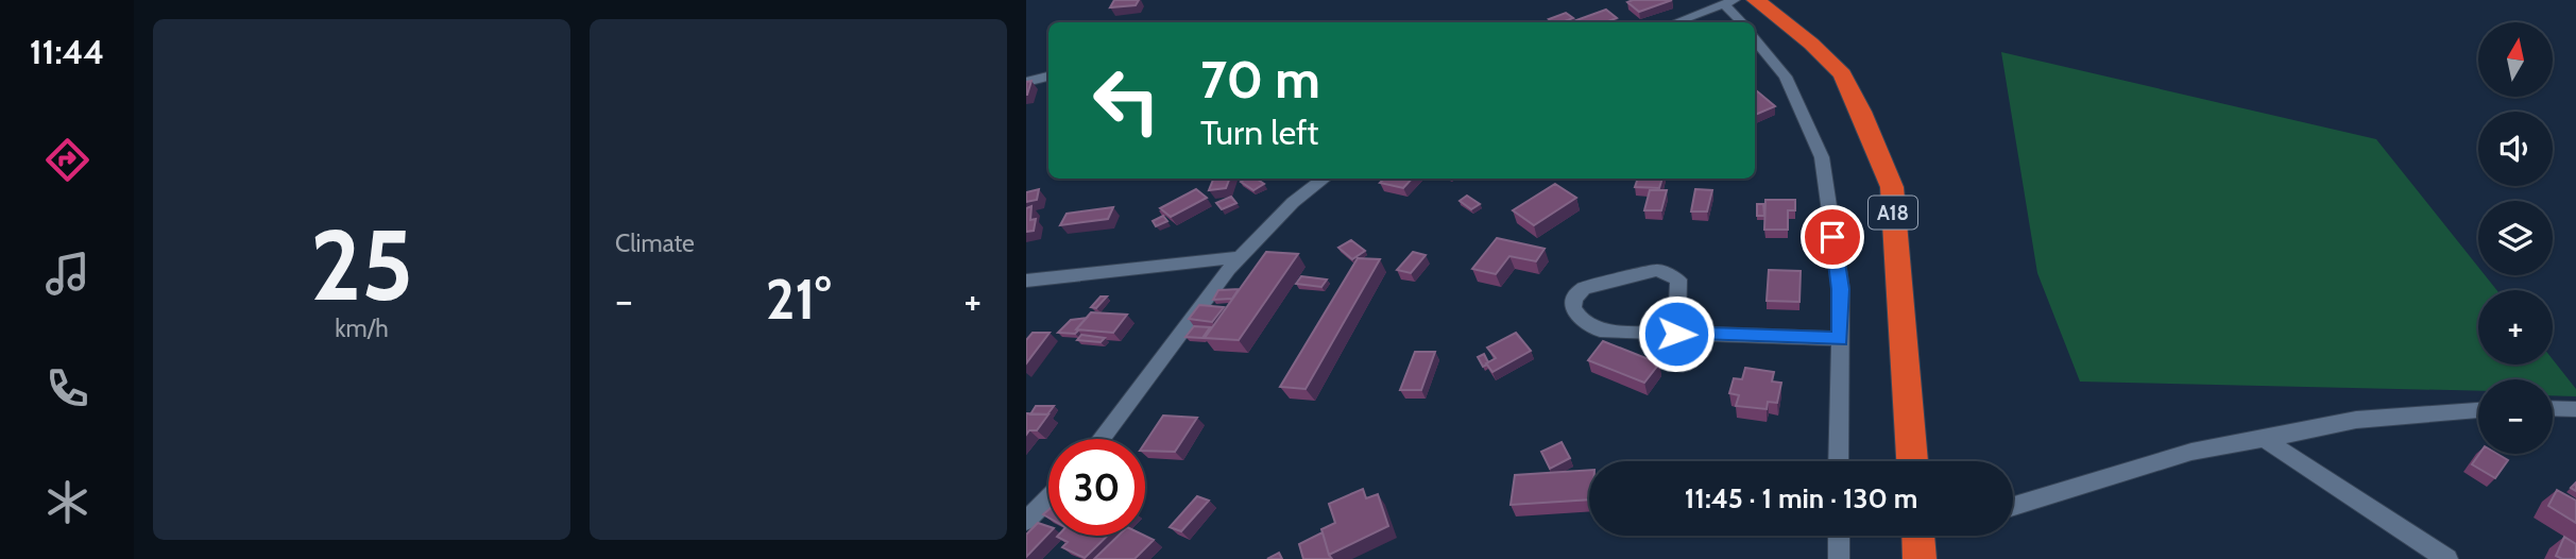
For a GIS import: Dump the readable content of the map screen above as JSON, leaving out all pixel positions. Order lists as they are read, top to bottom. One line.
{"streets":{"highway":["A18"]},"north":"top","page":{"tabs":"11:44","tile":[["25","km/h"],"Climate"],"map_buttons":["+","−"],"turn":["70 m","Turn left"],"heat":["−","21°","+"],"limit":"30","trip":"11:45 · 1 min · 130 m"}}
